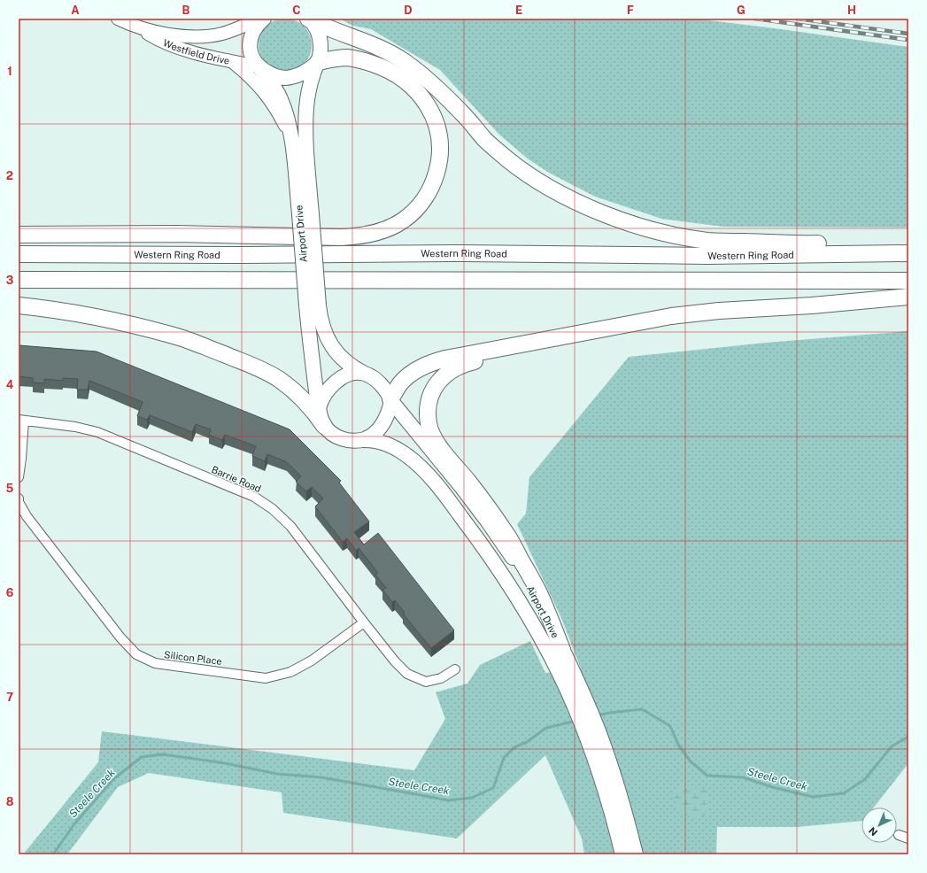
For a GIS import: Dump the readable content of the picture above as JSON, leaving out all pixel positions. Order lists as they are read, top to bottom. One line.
{"streets":{"highway":["Western Ring Road"],"main road":["Westfield Drive","Airport Drive"],"street":["Barrie Road","Silicon Place"]},"crossings":[["Westfield Drive","Airport Drive"],["Barrie Road","Silicon Place"]],"water":["Steele Creek"],"north":"bottom left","grid":{"columns":["A","B","C","D","E","F","G","H"],"rows":["1","2","3","4","5","6","7","8"]}}
